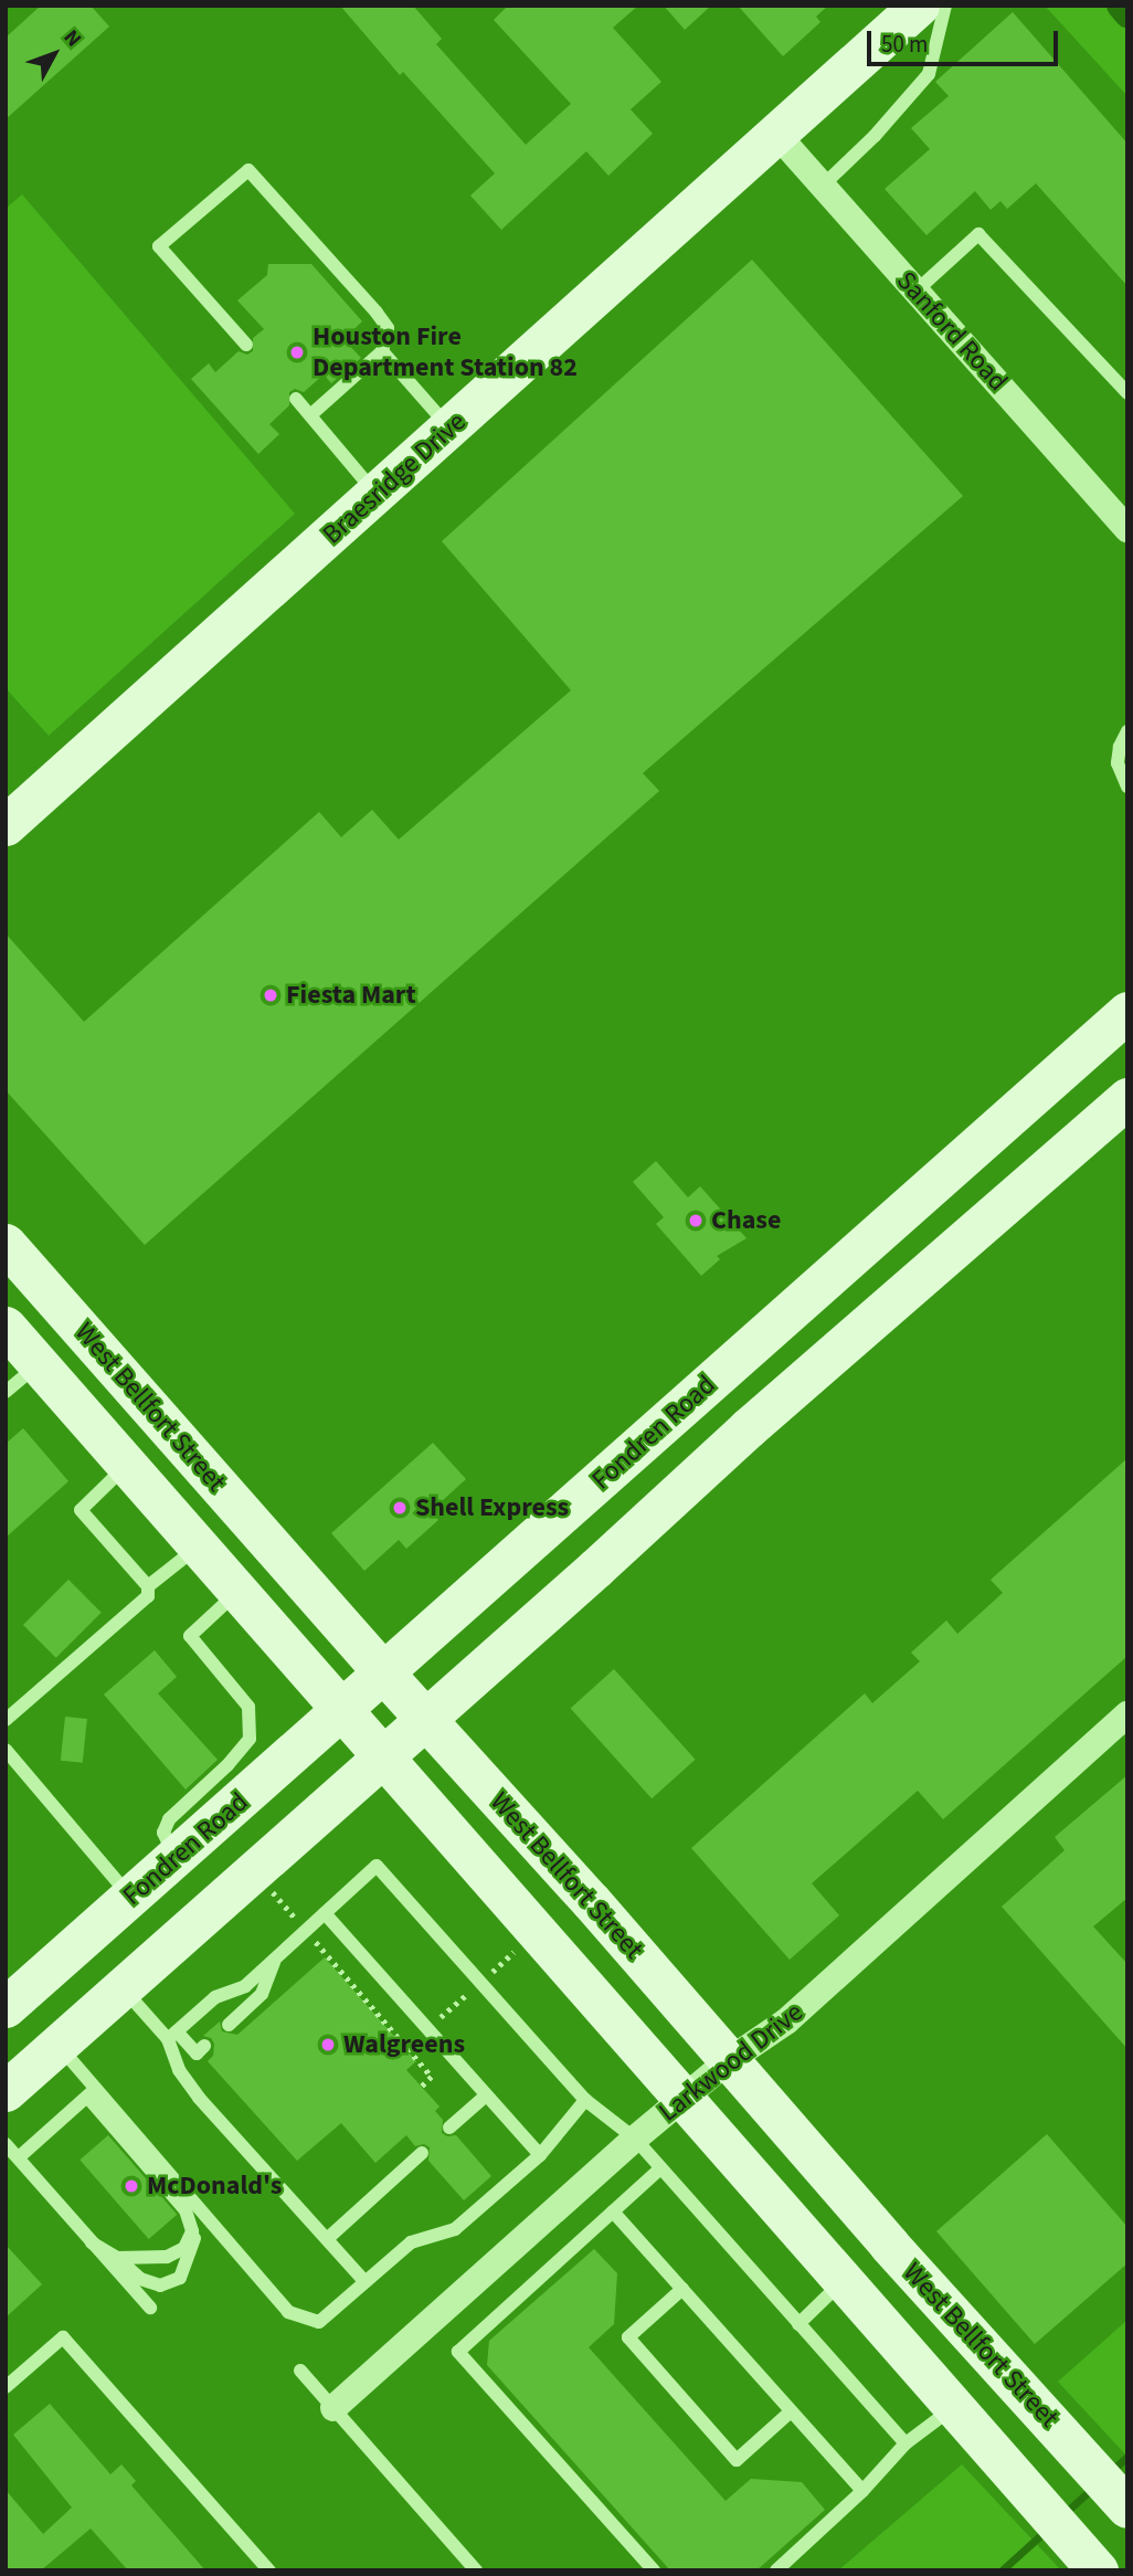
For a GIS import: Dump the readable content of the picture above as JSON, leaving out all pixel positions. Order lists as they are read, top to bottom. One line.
{"streets":{"main road":["Braesridge Drive","West Bellfort Street","Fondren Road"],"street":["Sanford Road","Larkwood Drive"]},"crossings":[["Sanford Road","Braesridge Drive"],["West Bellfort Street","Fondren Road"],["West Bellfort Street","Larkwood Drive"]],"places":["Houston Fire Department Station 82","Fiesta Mart","Chase","Shell Express","Walgreens","McDonald's"],"scale_bar":"50 m","north":"top right"}
